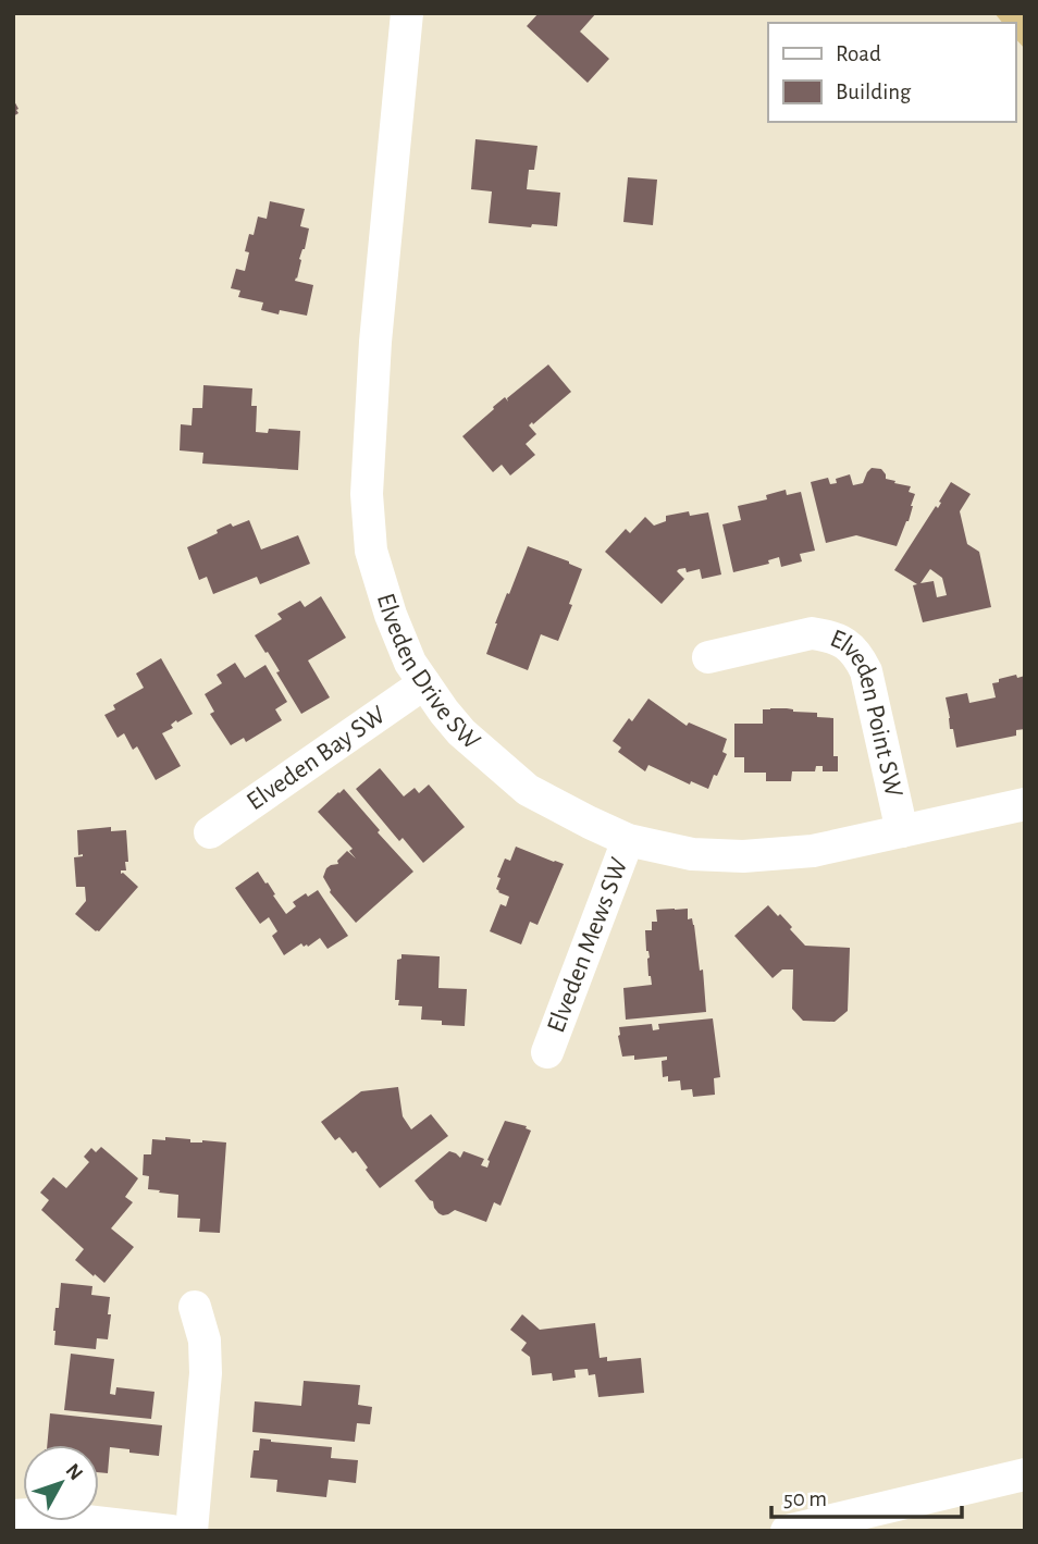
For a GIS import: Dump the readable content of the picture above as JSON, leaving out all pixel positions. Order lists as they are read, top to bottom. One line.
{"streets":{"street":["Elveden Drive SW","Elveden Point SW","Elveden Bay SW","Elveden Mews SW"]},"crossings":[["Elveden Drive SW","Elveden Point SW"],["Elveden Drive SW","Elveden Bay SW"],["Elveden Drive SW","Elveden Mews SW"]],"legend":["Road","Building"],"scale_bar":"50 m","north":"top right"}
